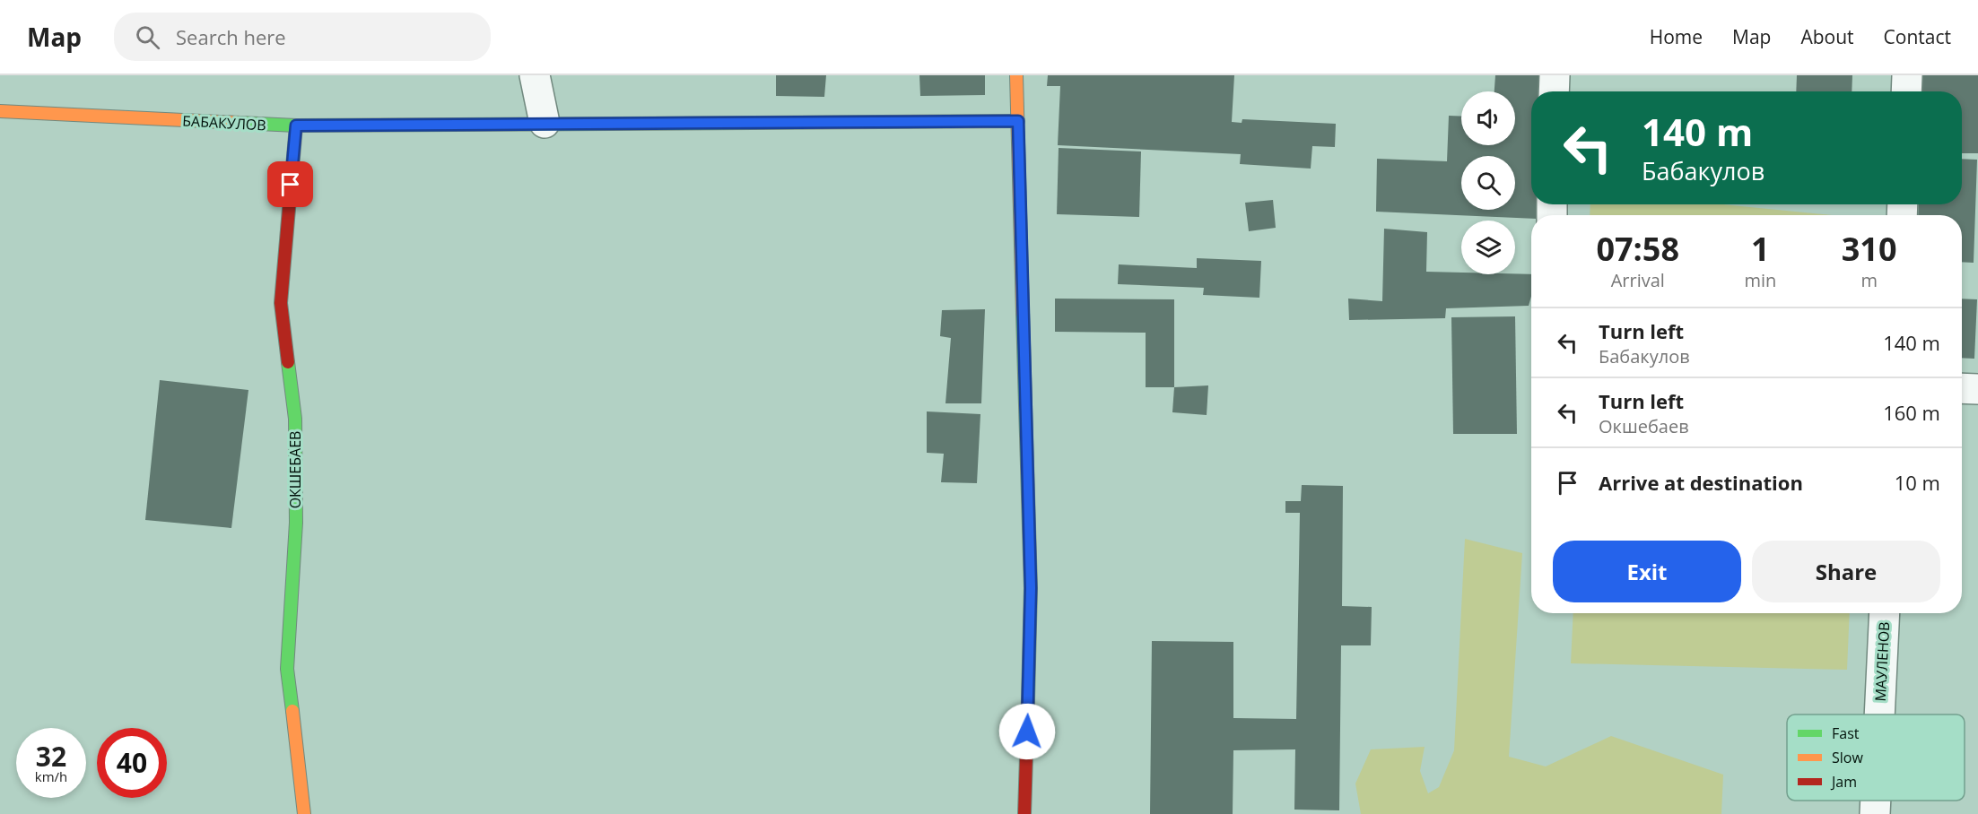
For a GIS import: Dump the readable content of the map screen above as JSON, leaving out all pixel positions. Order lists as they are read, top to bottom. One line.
{"streets":{"street":["БАБАКУЛОВ","ОКШЕБАЕВ","МАУЛЕНОВ"]},"crossings":[["БАБАКУЛОВ","ОКШЕБАЕВ"]],"legend":["Fast","Slow","Jam"],"page":{"header":"Map","search":"Search here","nav":["Home","Map","About","Contact"],"turn":["140 m","Бабакулов"],"eta":["07:58","Arrival","1","min","310","m"],"list":[{"name":"Turn left","note":"Бабакулов","value":"140 m"},{"name":"Turn left","note":"Окшебаев","value":"160 m"},{"name":"Arrive at destination","value":"10 m"}],"buttons":["Exit","Share"],"speed":"32 km/h","limit":"40"}}
